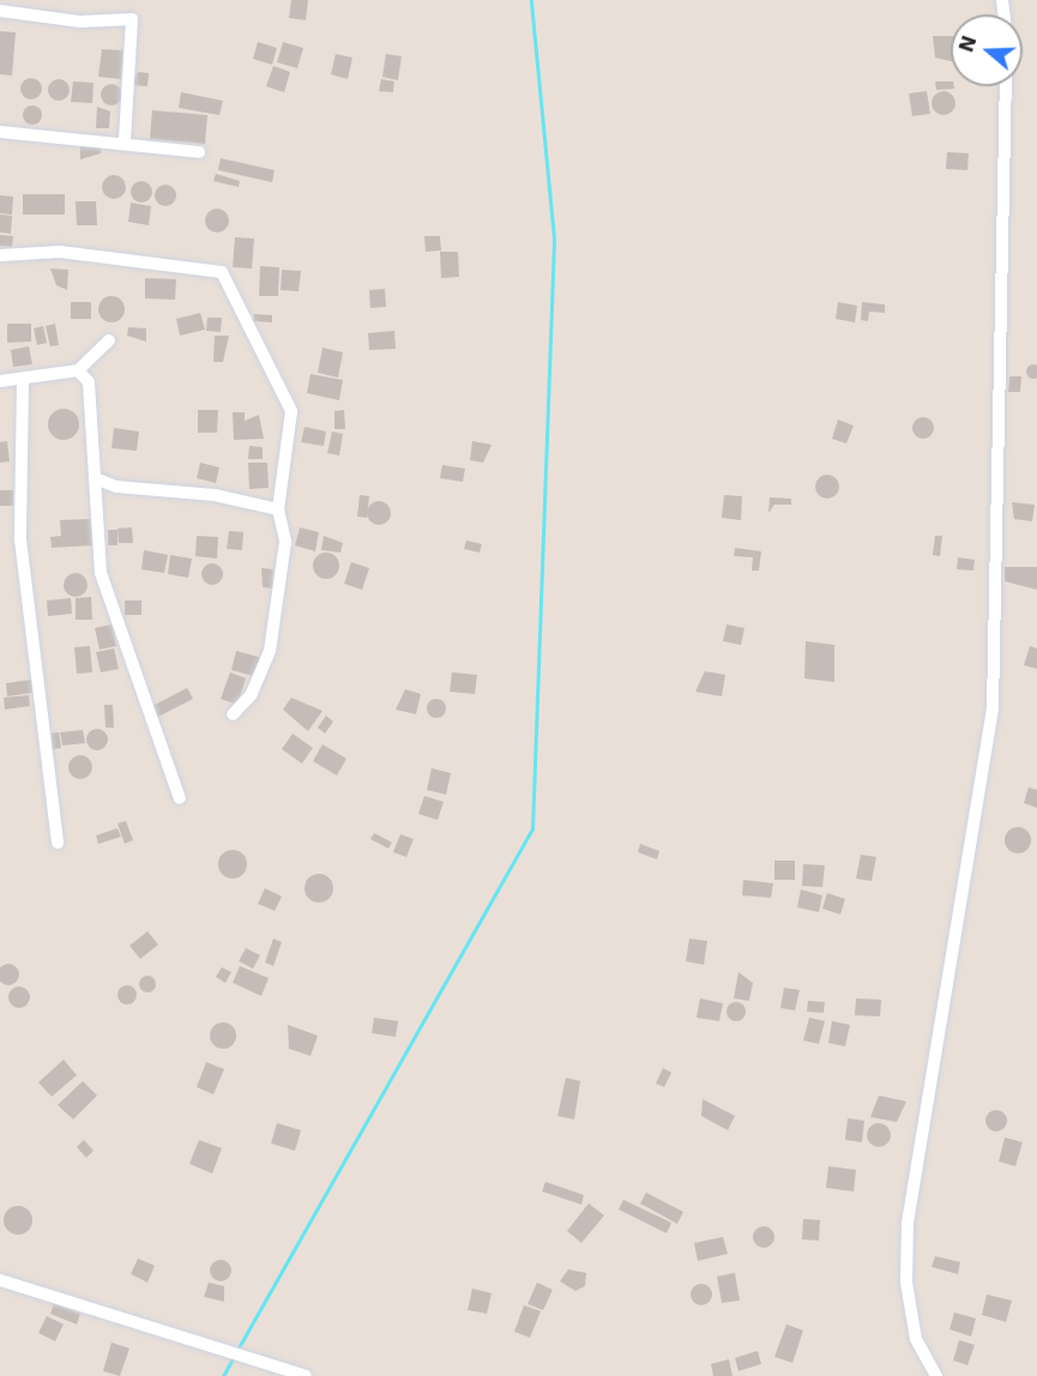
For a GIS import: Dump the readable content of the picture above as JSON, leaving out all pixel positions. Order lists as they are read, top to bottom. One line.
{"north":"left"}
